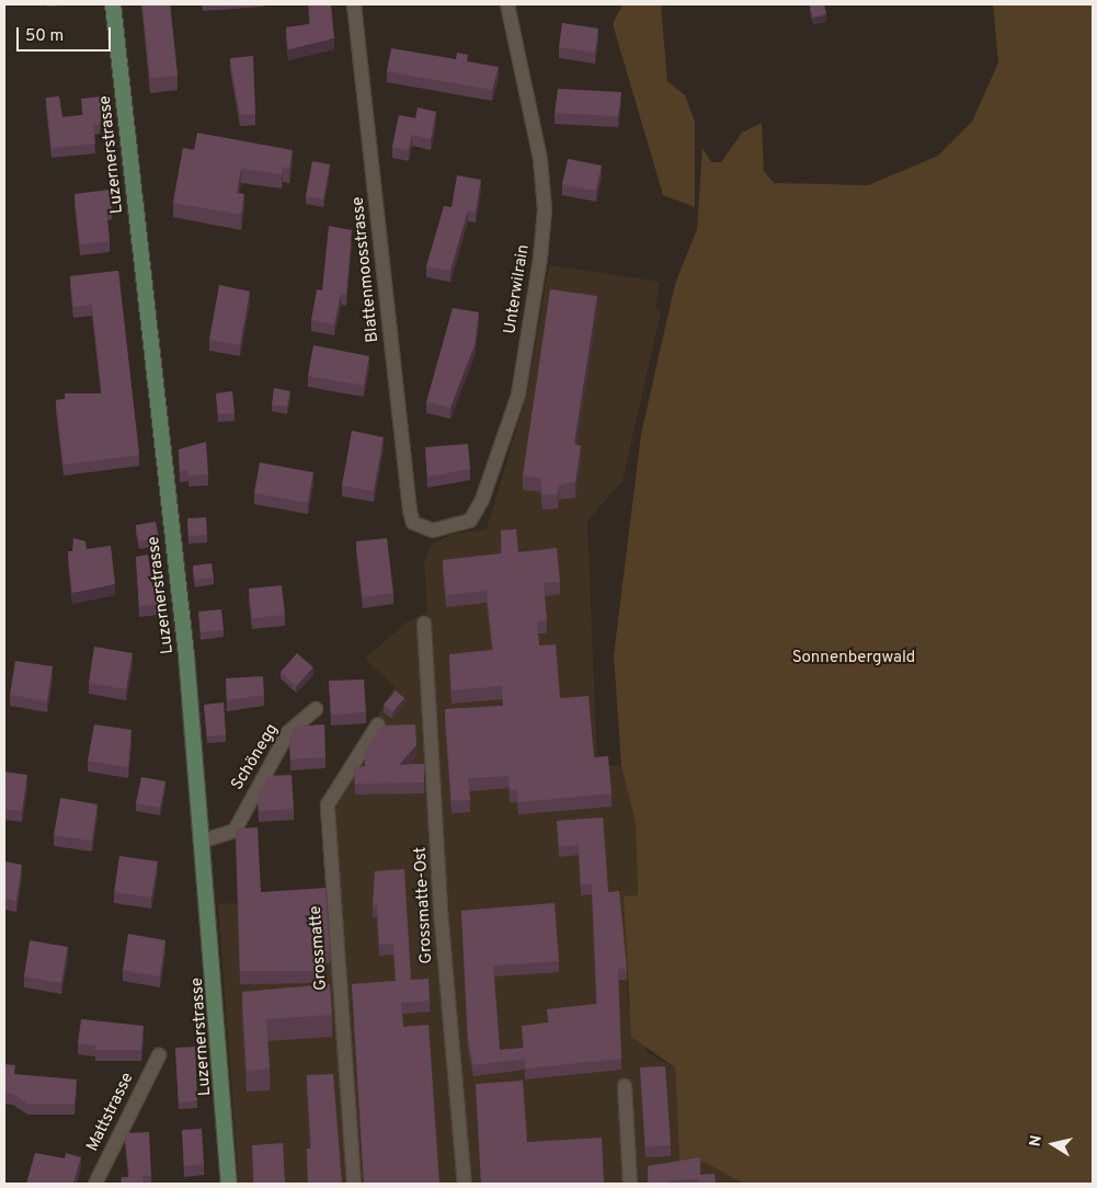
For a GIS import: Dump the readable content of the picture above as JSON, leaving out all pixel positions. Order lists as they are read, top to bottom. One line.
{"streets":{"main road":["Luzernerstrasse"],"street":["Blattenmoosstrasse","Unterwilrain","Schönegg","Grossmatte-Ost","Grossmatte","Mattstrasse"]},"crossings":[["Luzernerstrasse","Schönegg"],["Blattenmoosstrasse","Unterwilrain"]],"parks":["Sonnenbergwald"],"scale_bar":"50 m","north":"left"}
